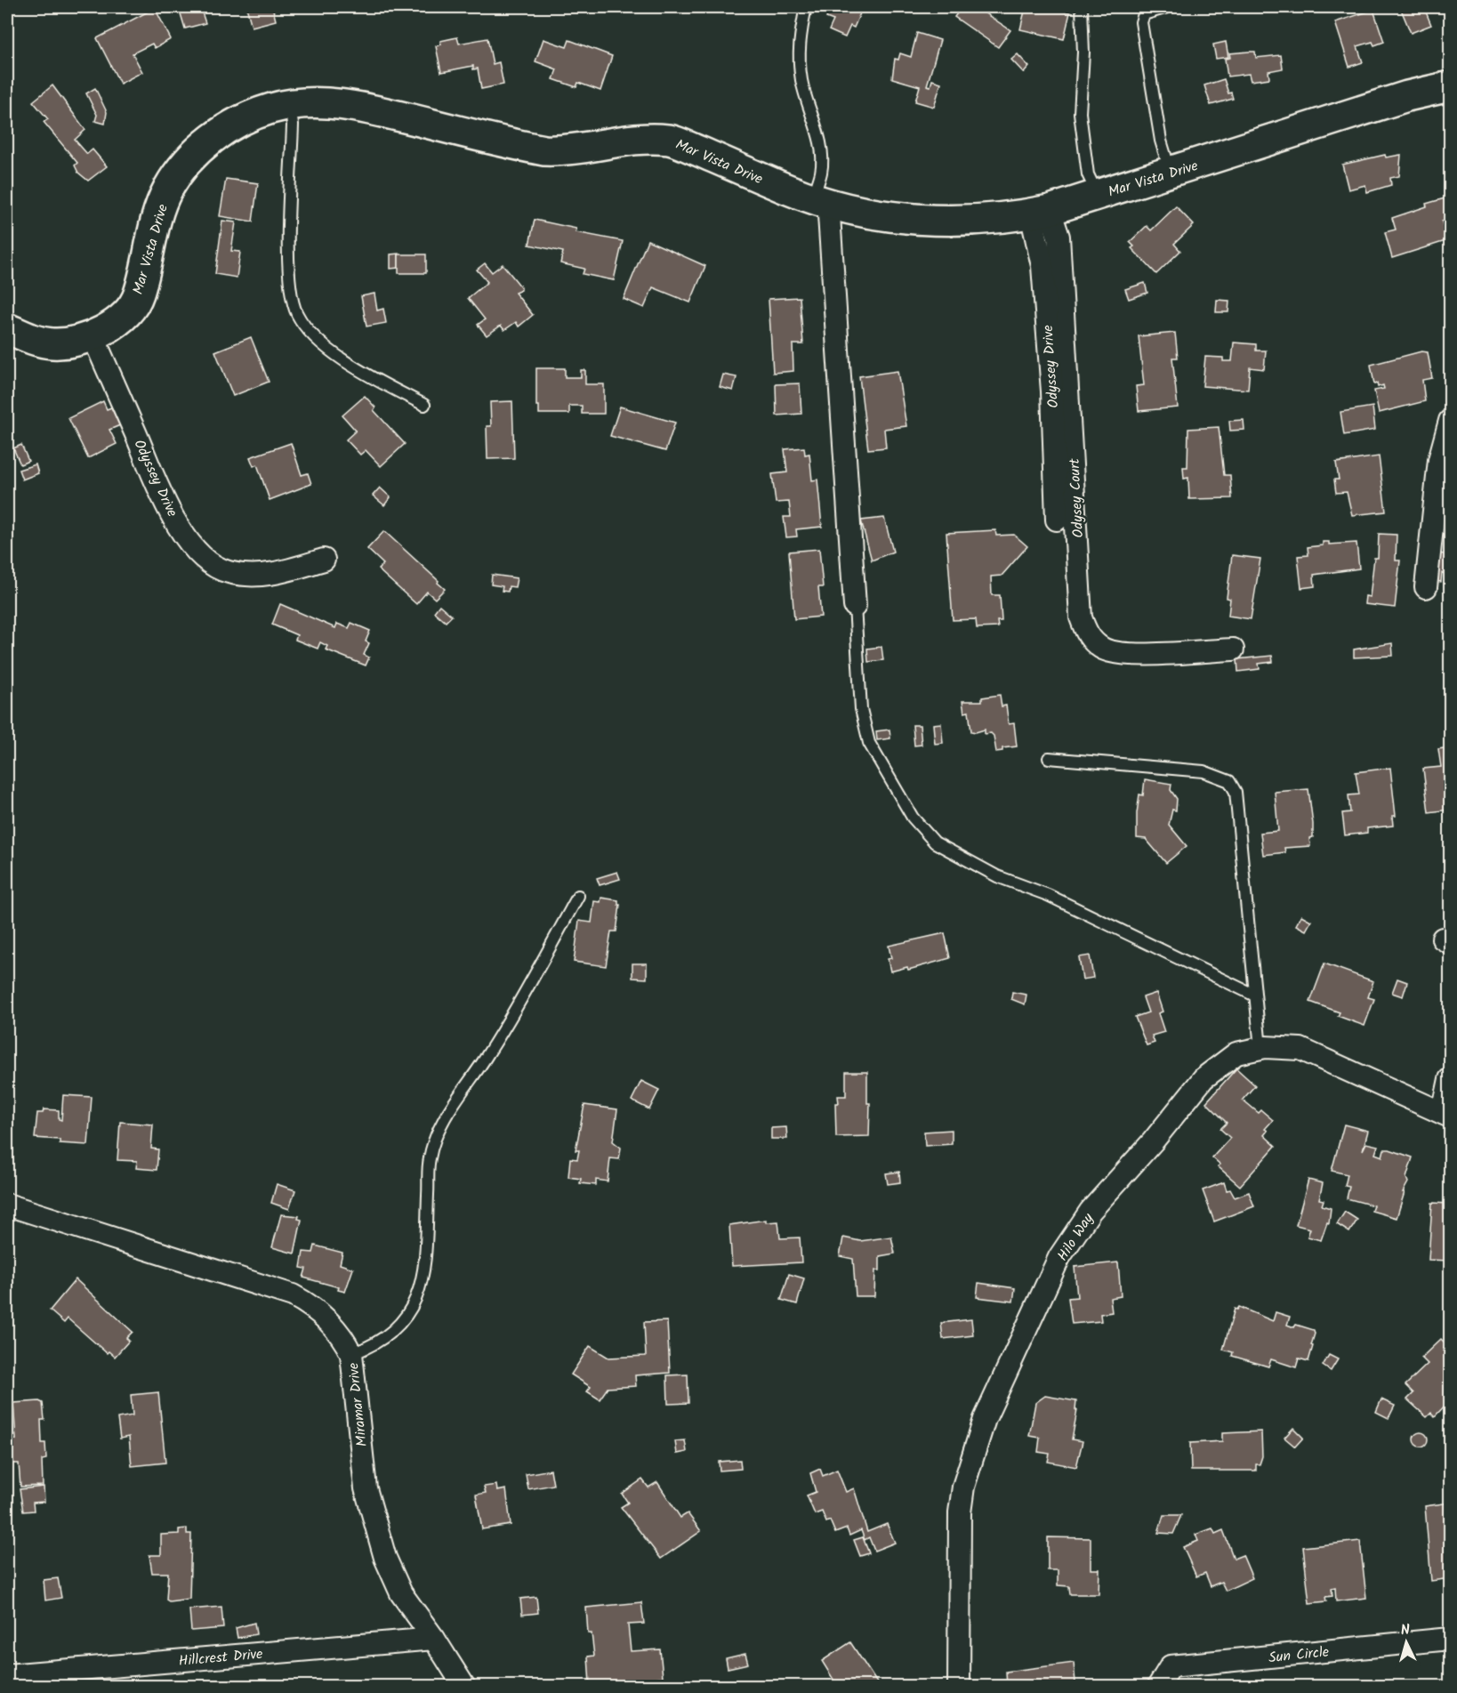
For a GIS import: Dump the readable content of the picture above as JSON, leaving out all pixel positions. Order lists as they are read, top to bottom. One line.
{"streets":{"street":["Mar Vista Drive","Odyssey Drive","Odysey Court","Hilo Way","Miramar Drive","Sun Circle","Hillcrest Drive"]},"crossings":[["Mar Vista Drive","Odyssey Drive"],["Mar Vista Drive","Odysey Court"],["Odyssey Drive","Odysey Court"],["Miramar Drive","Hillcrest Drive"]],"north":"top"}
